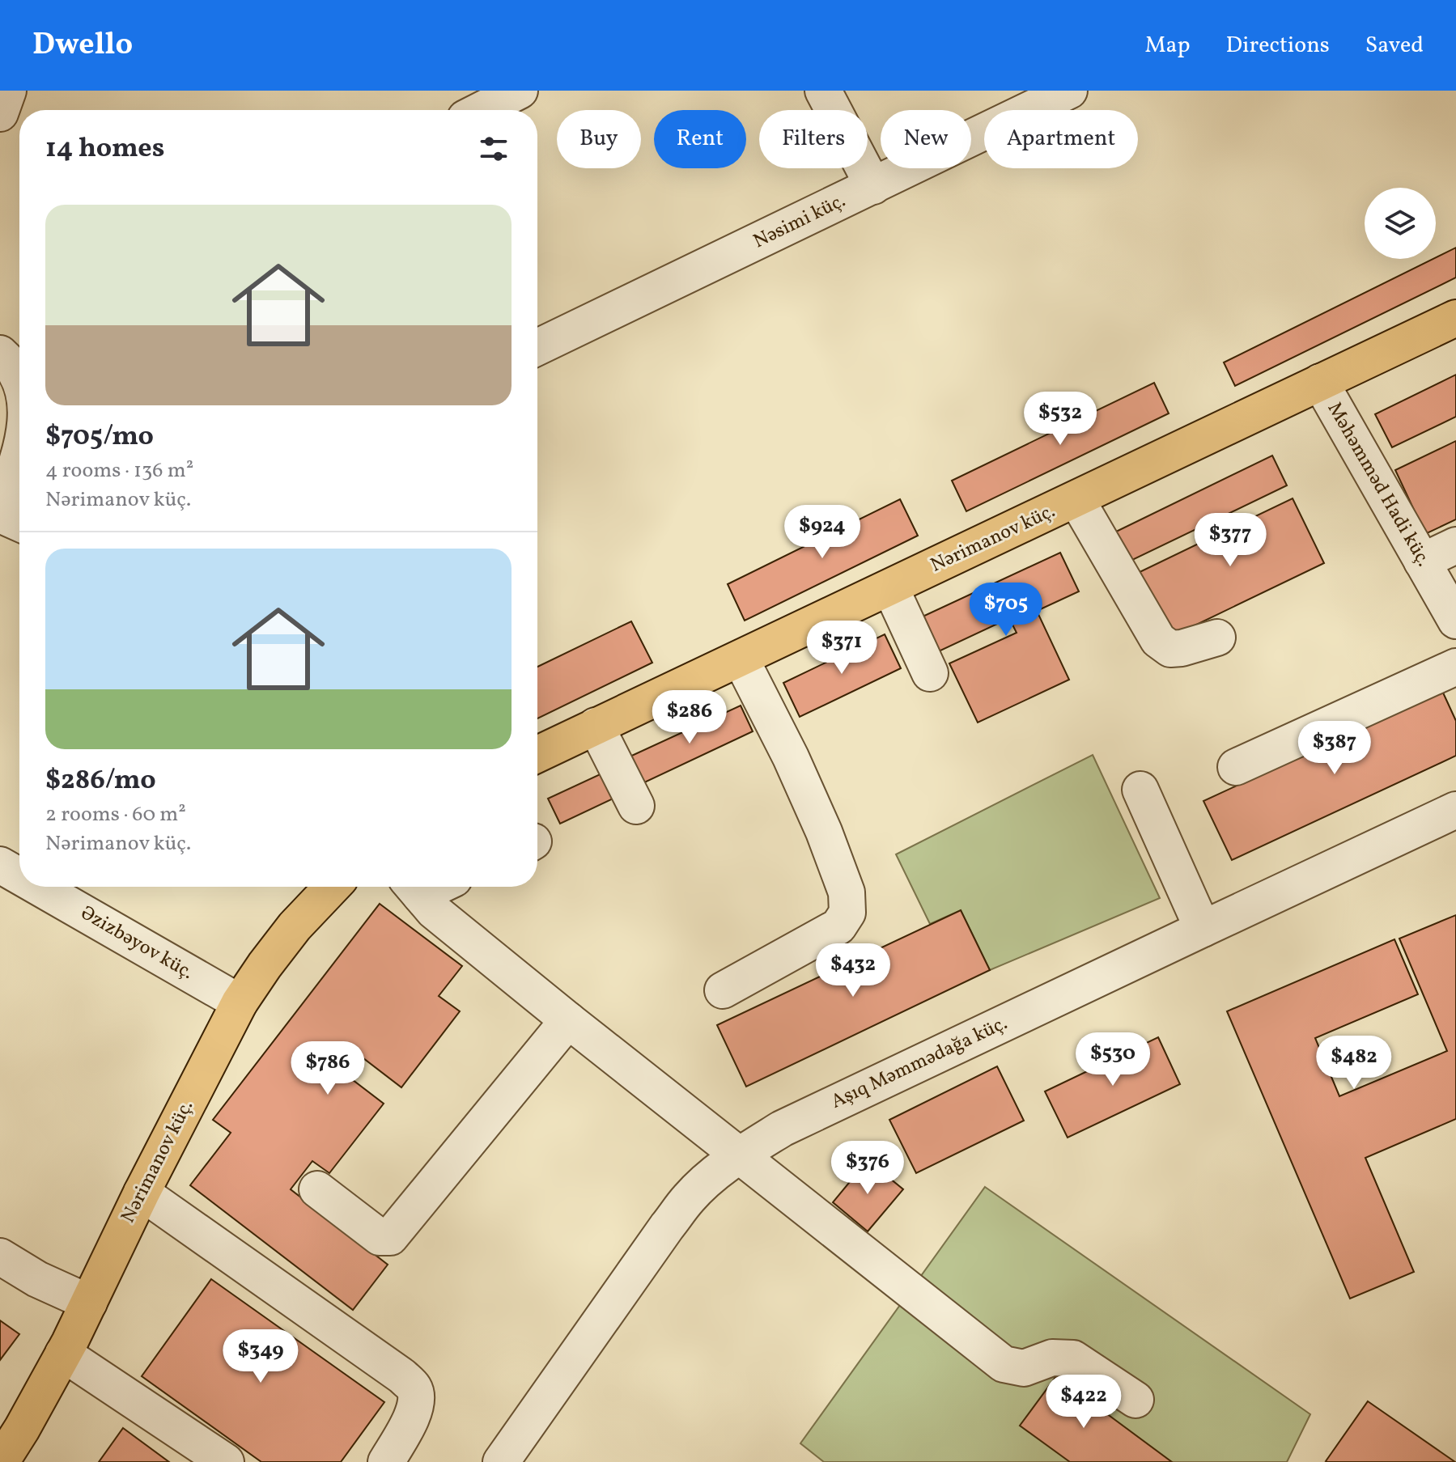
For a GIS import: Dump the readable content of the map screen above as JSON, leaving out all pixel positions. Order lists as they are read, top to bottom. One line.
{"streets":{"main road":["Nərimanov küç."],"street":["Nəsimi küç.","Məhəmməd Hadi küç.","Əzizbəyov küç.","Aşıq Məmmədağa küç."]},"crossings":[["Məhəmməd Hadi küç.","Nərimanov küç."],["Nərimanov küç.","Əzizbəyov küç."]],"page":{"header":"Dwello","nav":["Map","Directions","Saved"],"chip":["Buy","Rent","Filters","New","Apartment"],"heading":"14 homes","list":[{"name":"$705/mo","note":"4 rooms · 136 m² · Nərimanov küç."},{"name":"$286/mo","note":"2 rooms · 60 m² · Nərimanov küç."}],"price":["$532","$924","$377","$705","$371","$286","$387","$432","$530","$482","$786","$376","$349","$422"]}}
